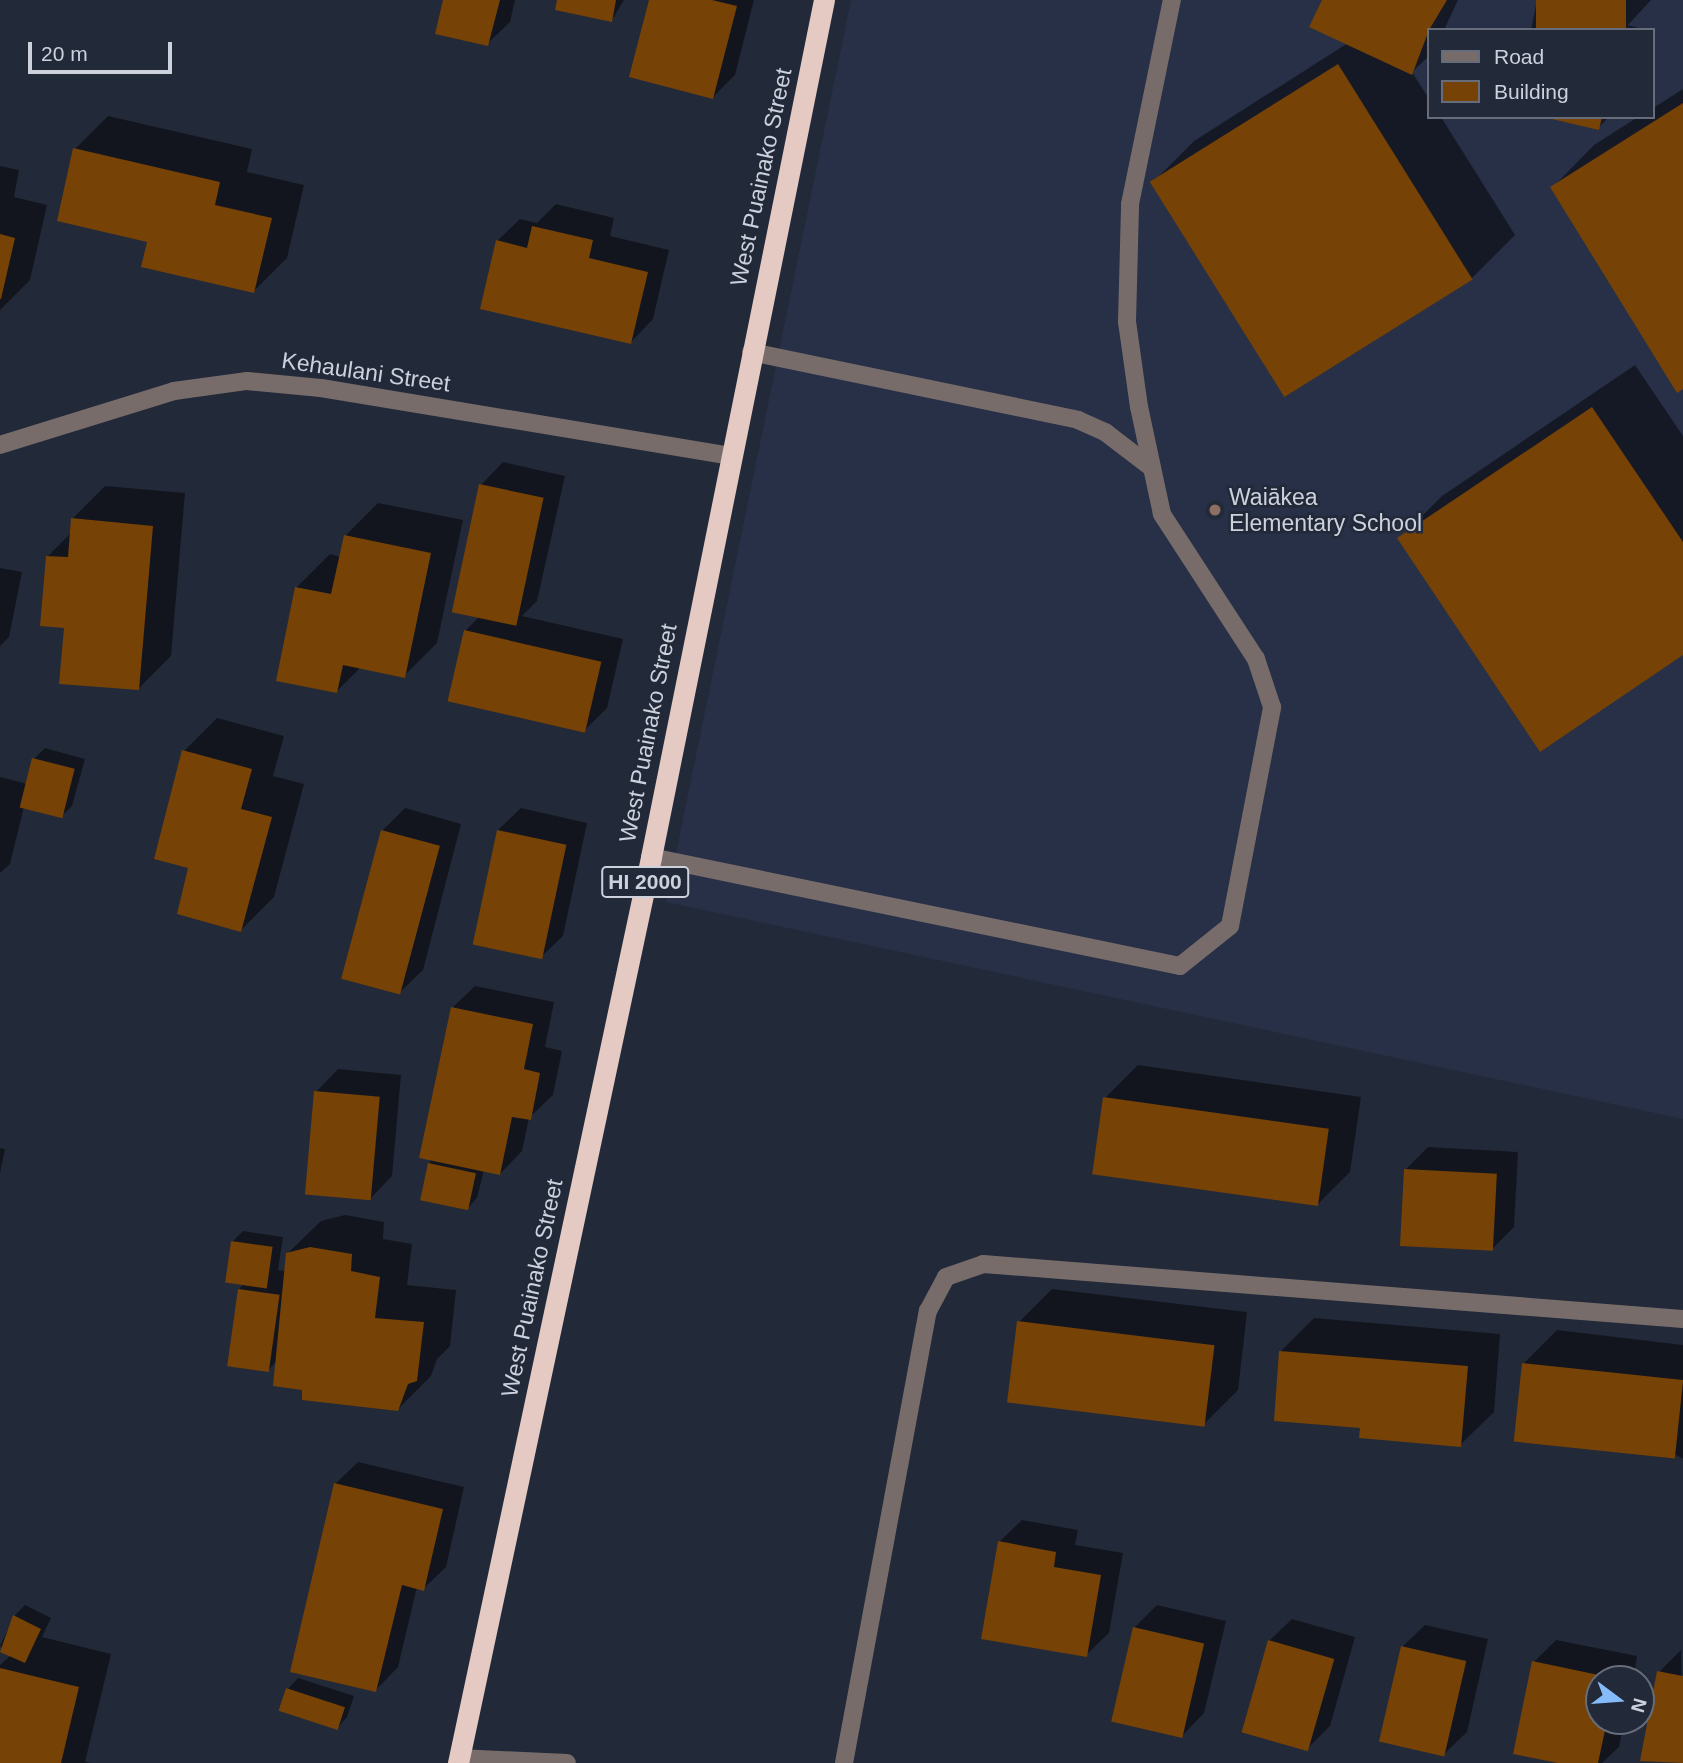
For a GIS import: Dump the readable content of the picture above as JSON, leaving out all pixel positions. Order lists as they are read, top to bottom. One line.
{"streets":{"highway":["West Puainako Street","HI 2000"],"street":["Kehaulani Street"]},"crossings":[["West Puainako Street","Kehaulani Street"]],"places":["Waiākea Elementary School"],"legend":["Road","Building"],"scale_bar":"20 m","north":"right"}
